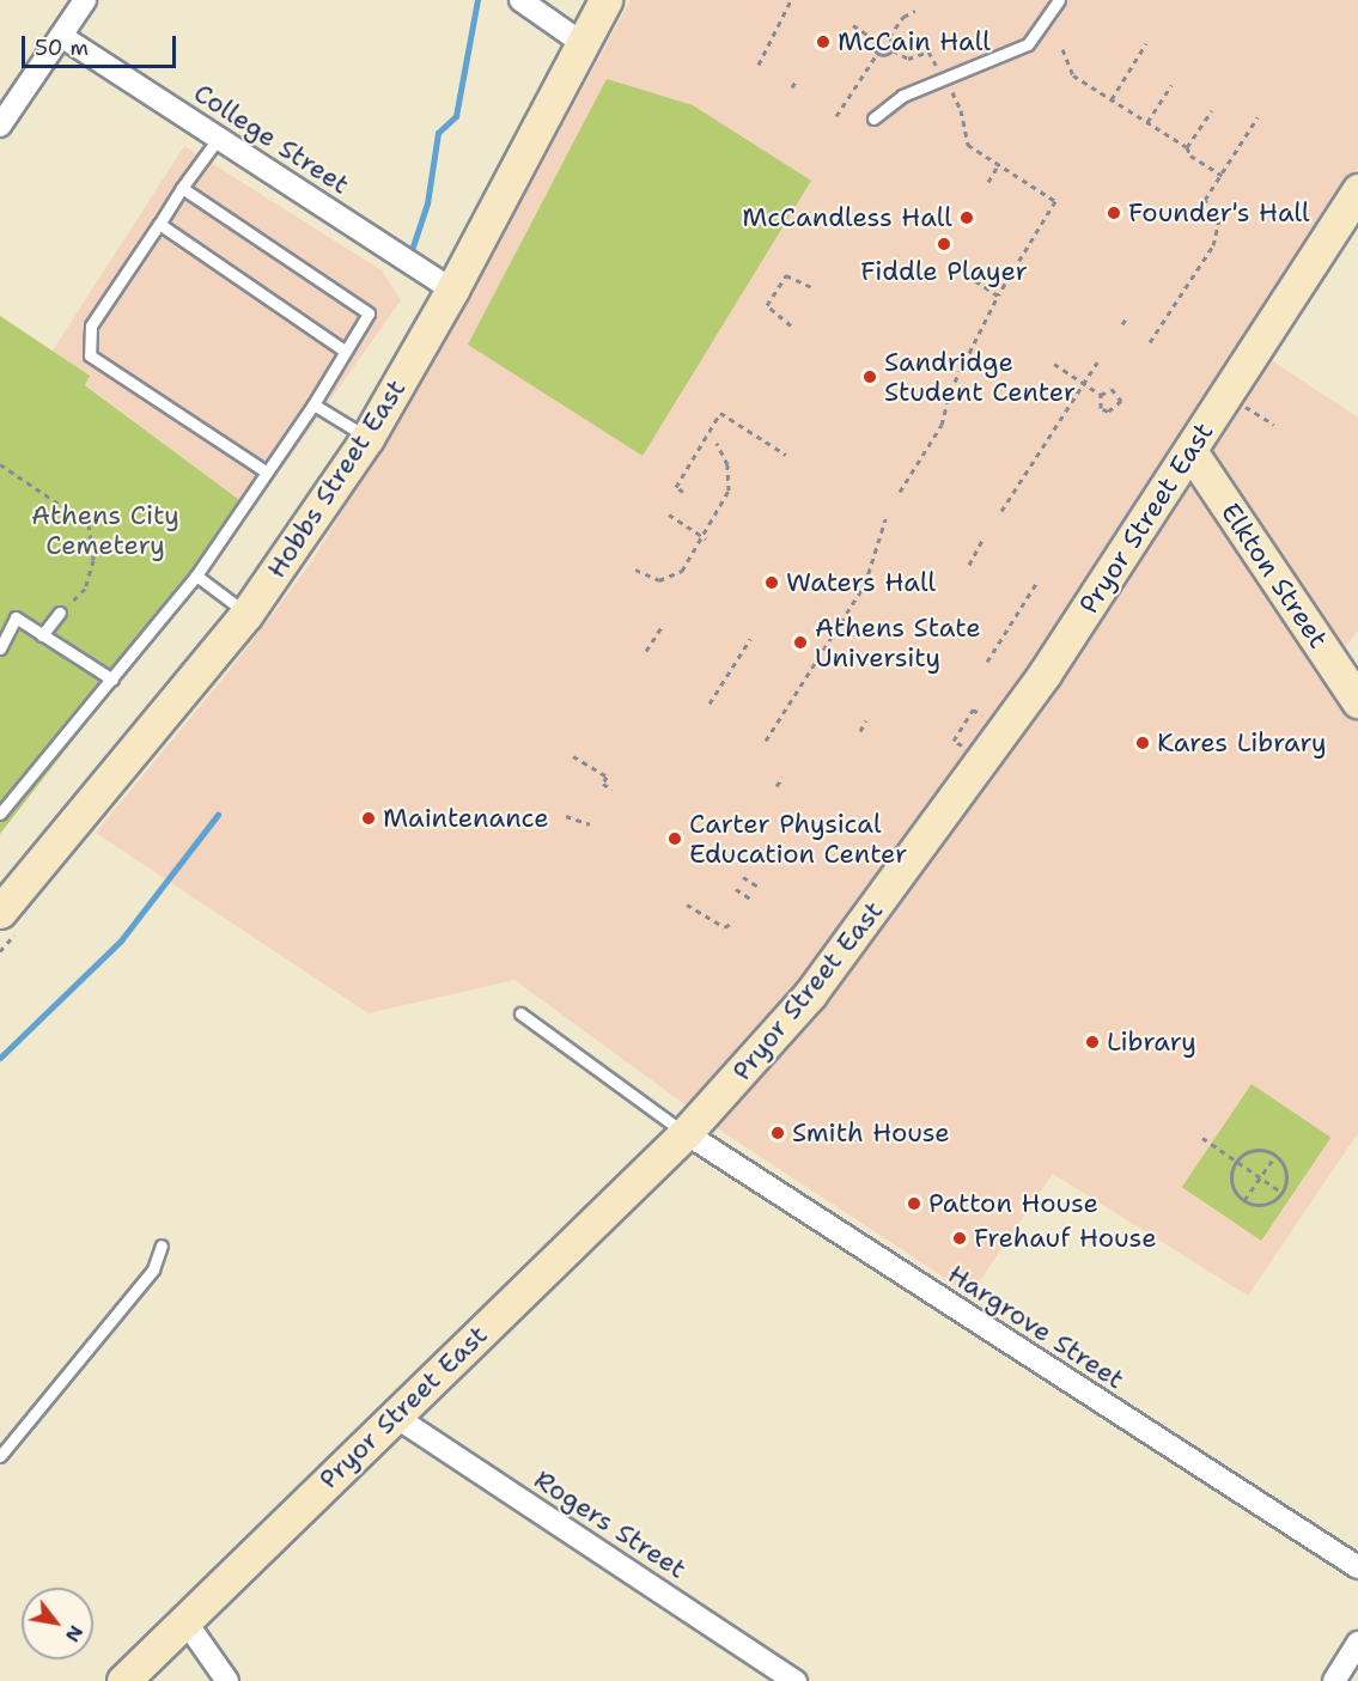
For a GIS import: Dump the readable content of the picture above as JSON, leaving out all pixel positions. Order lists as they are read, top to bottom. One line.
{"streets":{"street":["College Street","Hobbs Street East","Pryor Street East","Elkton Street","Hargrove Street","Rogers Street"]},"crossings":[["College Street","Hobbs Street East"],["Pryor Street East","Elkton Street"],["Pryor Street East","Hargrove Street"],["Pryor Street East","Rogers Street"]],"parks":["Athens City Cemetery"],"places":["McCain Hall","Founder's Hall","McCandless Hall","Fiddle Player","Sandridge Student Center","Waters Hall","Athens State University","Kares Library","Maintenance","Carter Physical Education Center","Library","Smith House","Patton House","Frehauf House"],"scale_bar":"50 m","north":"bottom right"}
